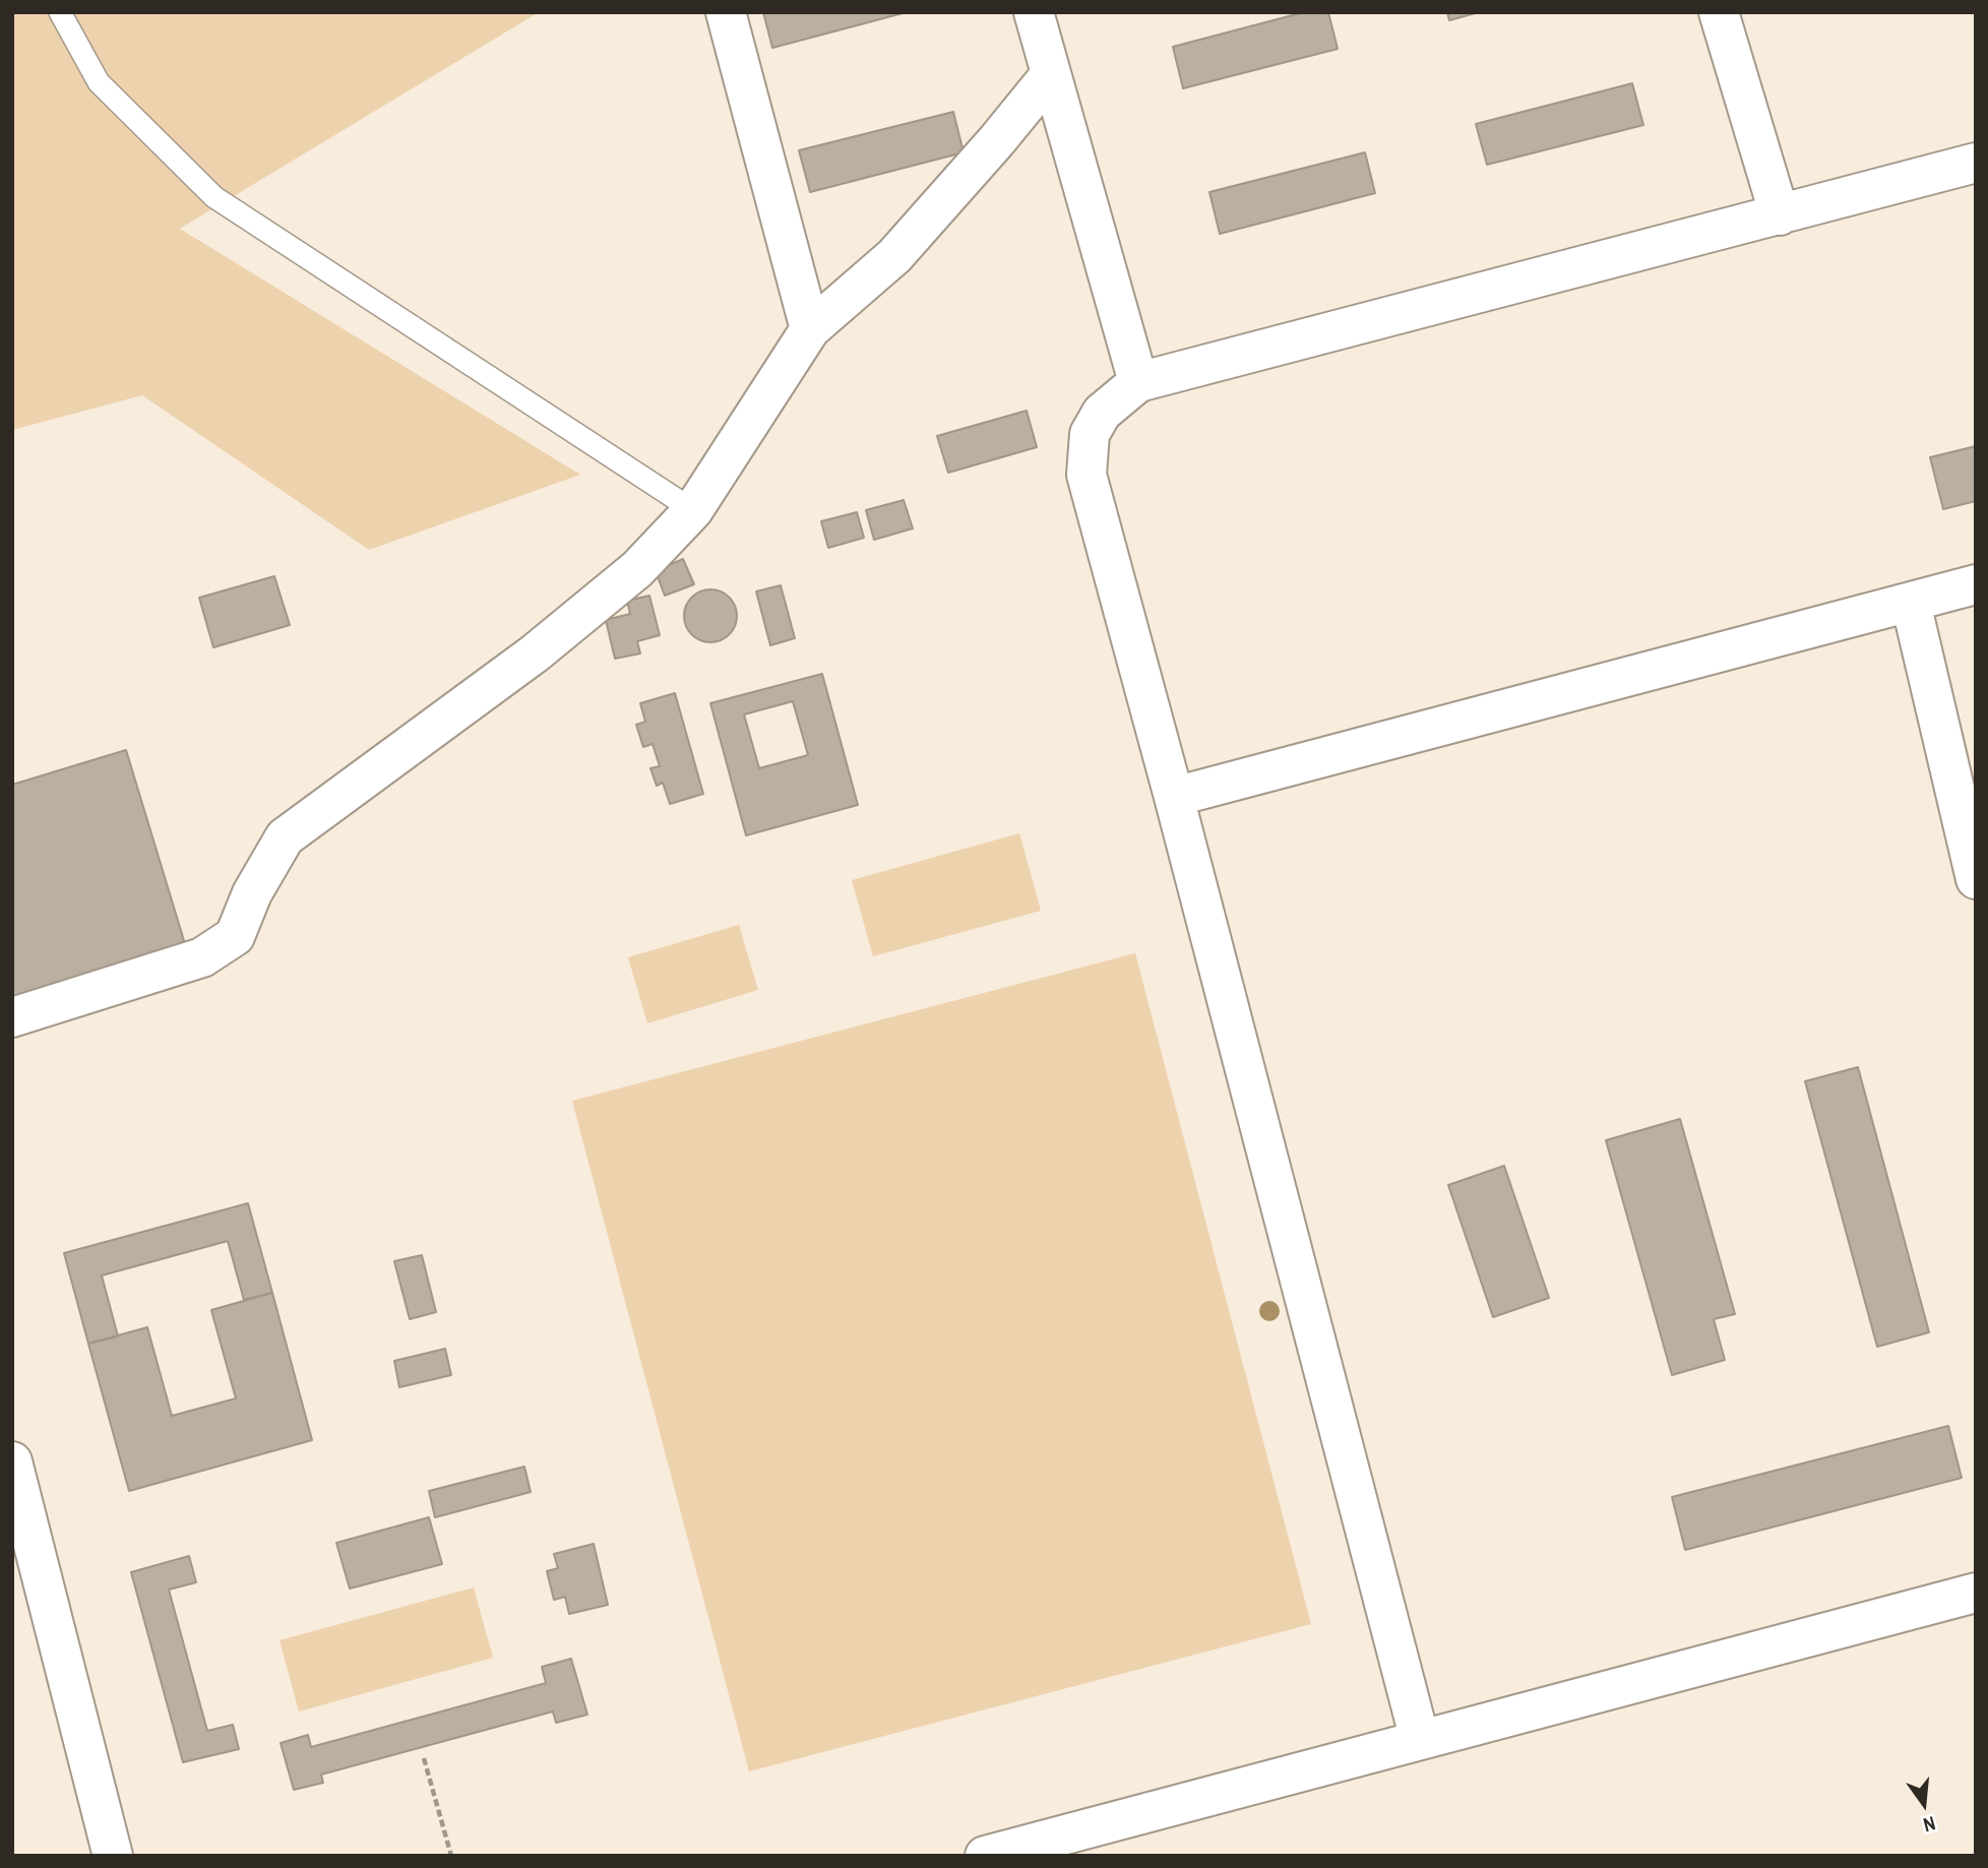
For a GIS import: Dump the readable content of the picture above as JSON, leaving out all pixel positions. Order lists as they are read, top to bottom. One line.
{"north":"bottom"}
